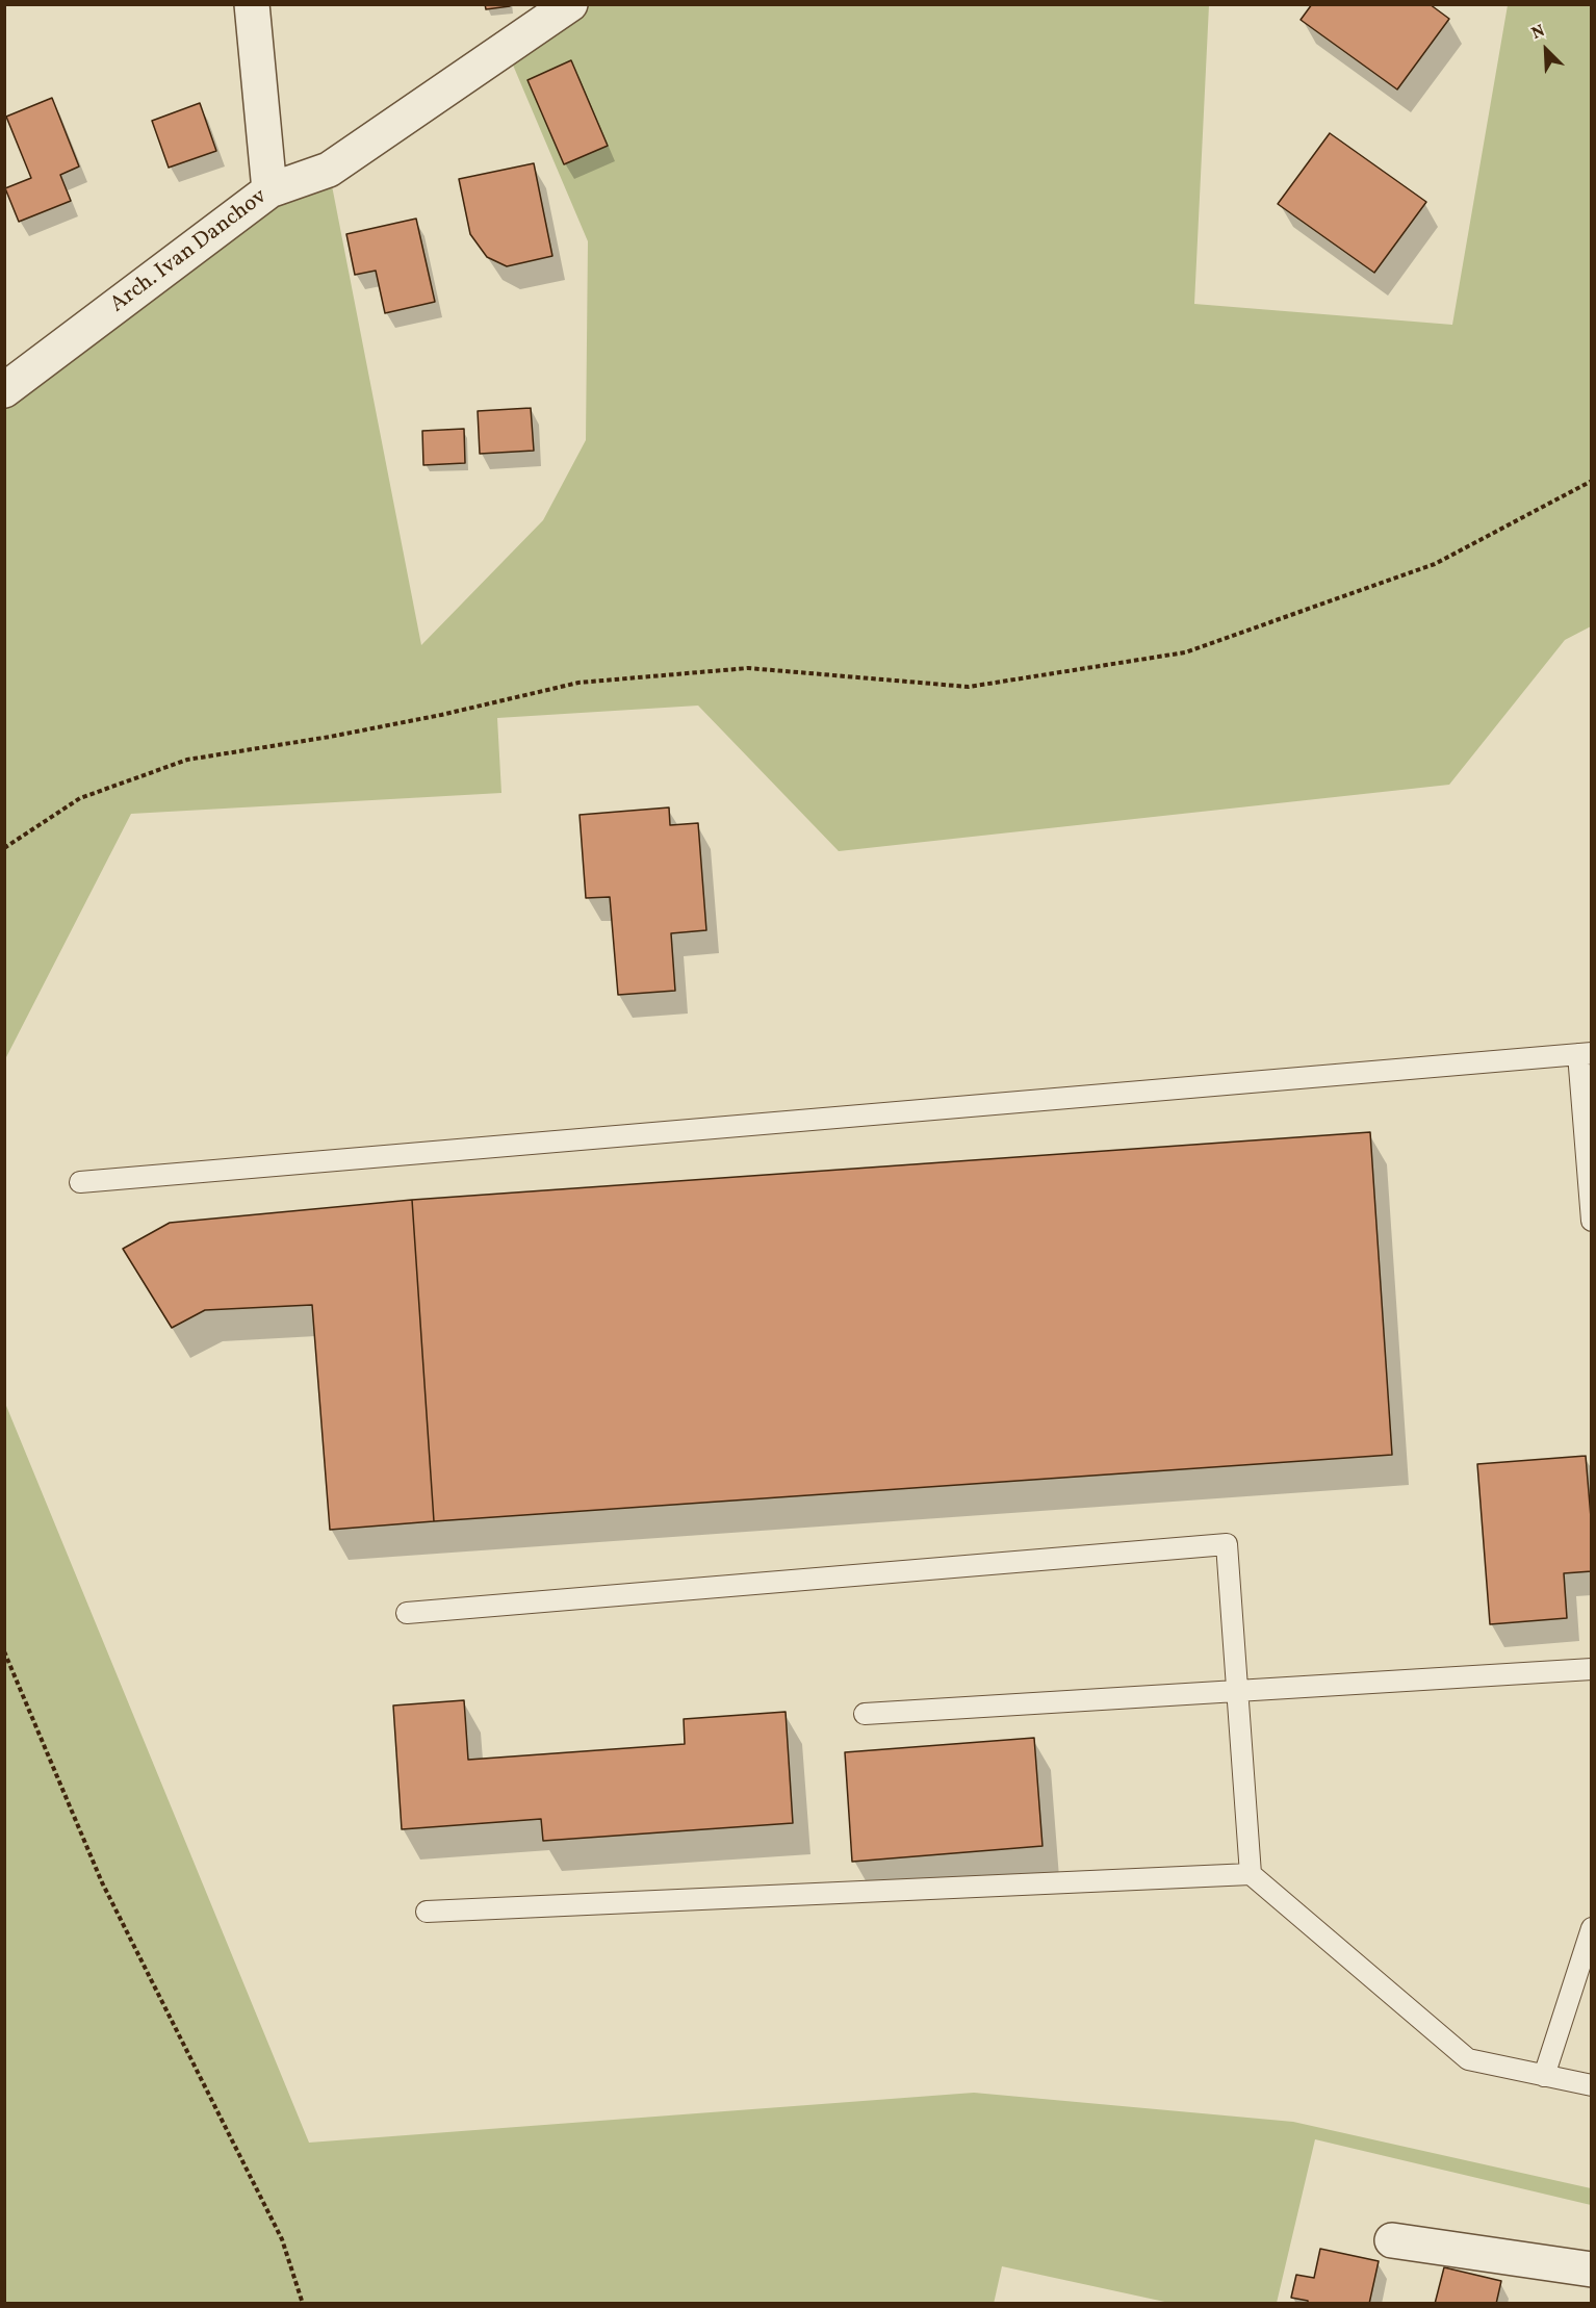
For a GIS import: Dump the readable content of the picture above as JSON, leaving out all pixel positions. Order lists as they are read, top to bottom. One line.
{"streets":{"street":["Arch. Ivan Danchov"]},"north":"top left"}
